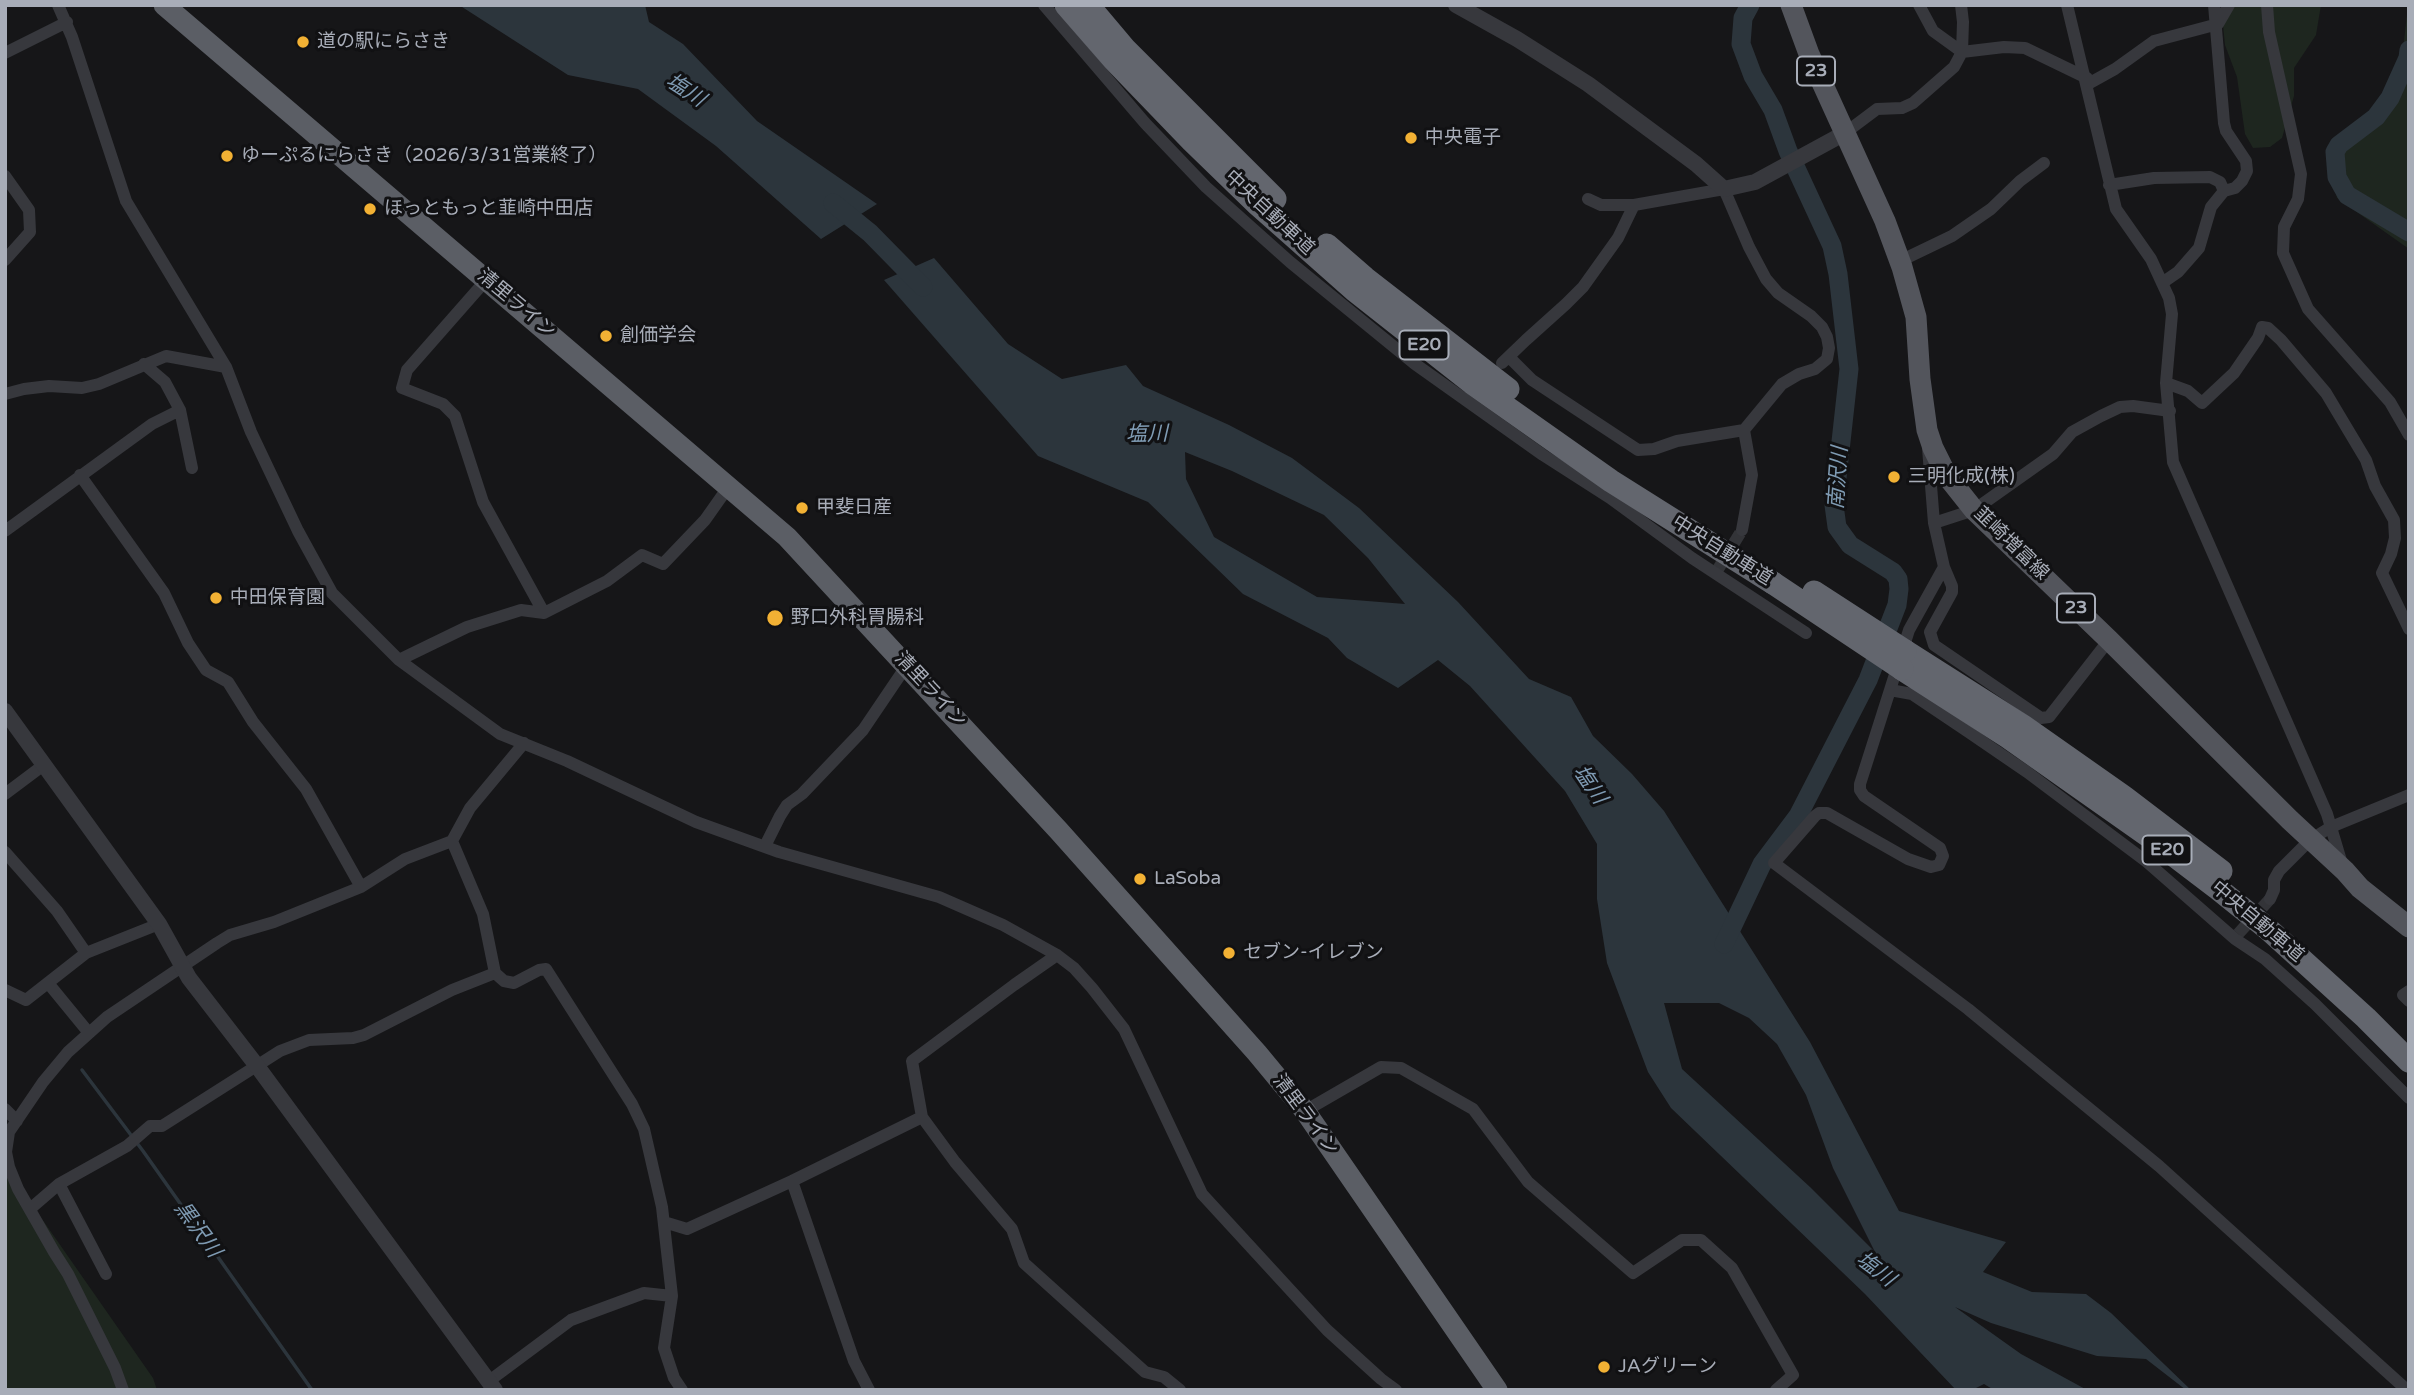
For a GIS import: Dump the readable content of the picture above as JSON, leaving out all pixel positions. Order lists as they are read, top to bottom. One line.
{"streets":{"highway":["中央自動車道","清里ライン","E20"],"main road":["23","韮崎増富線"]},"water":["塩川","南沢川","黒沢川"],"places":["道の駅にらさき","中央電子","ゆーぷるにらさき（2026/3/31営業終了）","ほっともっと韮崎中田店","創価学会","三明化成(株)","甲斐日産","中田保育園","野口外科胃腸科","LaSoba","セブン-イレブン","JAグリーン"]}
